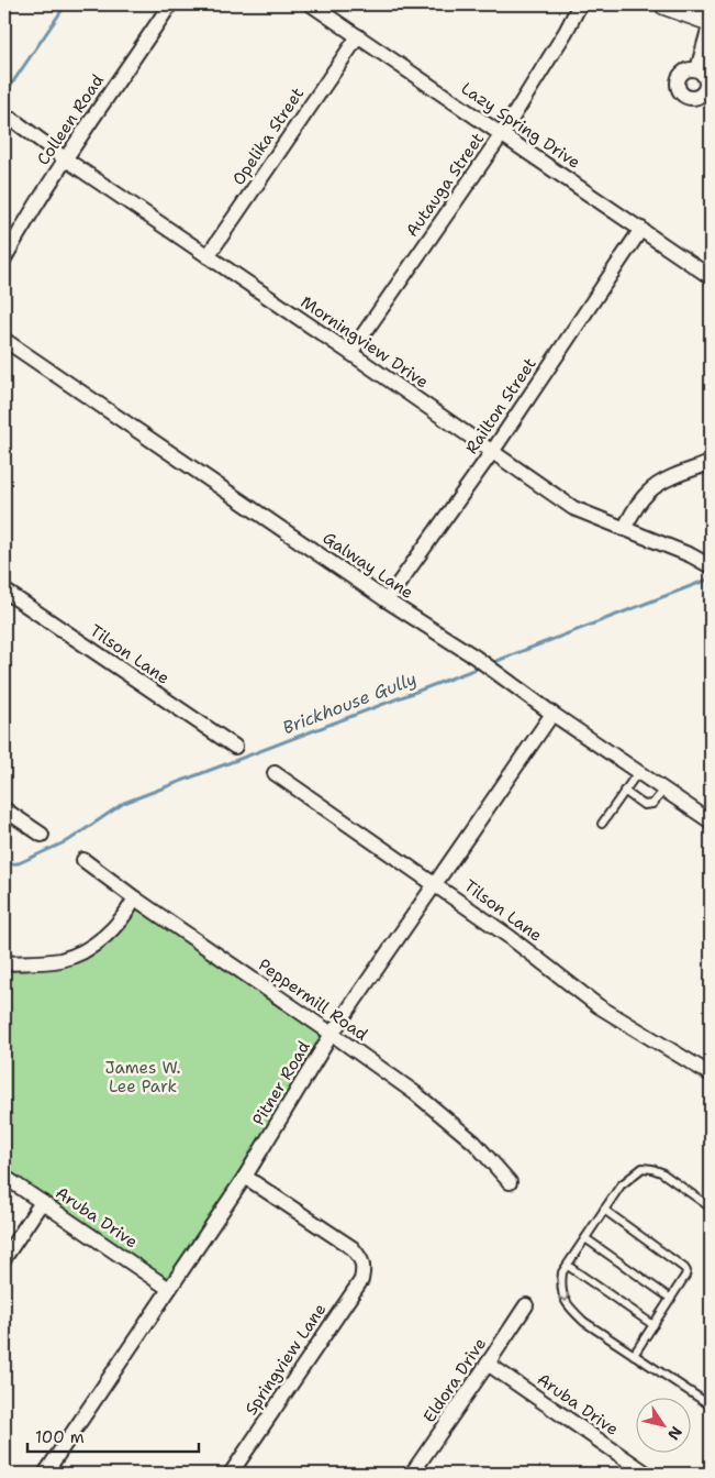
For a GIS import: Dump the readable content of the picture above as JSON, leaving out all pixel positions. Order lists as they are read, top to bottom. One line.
{"streets":{"street":["Colleen Road","Lazy Spring Drive","Opelika Street","Autauga Street","Morningview Drive","Railton Street","Galway Lane","Tilson Lane","Peppermill Road","Pitner Road","Aruba Drive","Springview Lane","Eldora Drive"]},"crossings":[["Colleen Road","Morningview Drive"],["Lazy Spring Drive","Opelika Street"],["Lazy Spring Drive","Autauga Street"],["Lazy Spring Drive","Railton Street"],["Opelika Street","Morningview Drive"],["Autauga Street","Morningview Drive"],["Morningview Drive","Railton Street"],["Railton Street","Galway Lane"],["Galway Lane","Pitner Road"],["Tilson Lane","Pitner Road"],["Peppermill Road","Pitner Road"],["Pitner Road","Aruba Drive"],["Pitner Road","Springview Lane"],["Aruba Drive","Eldora Drive"]],"water":["Brickhouse Gully"],"parks":["James W. Lee Park"],"scale_bar":"100 m","north":"bottom right"}
